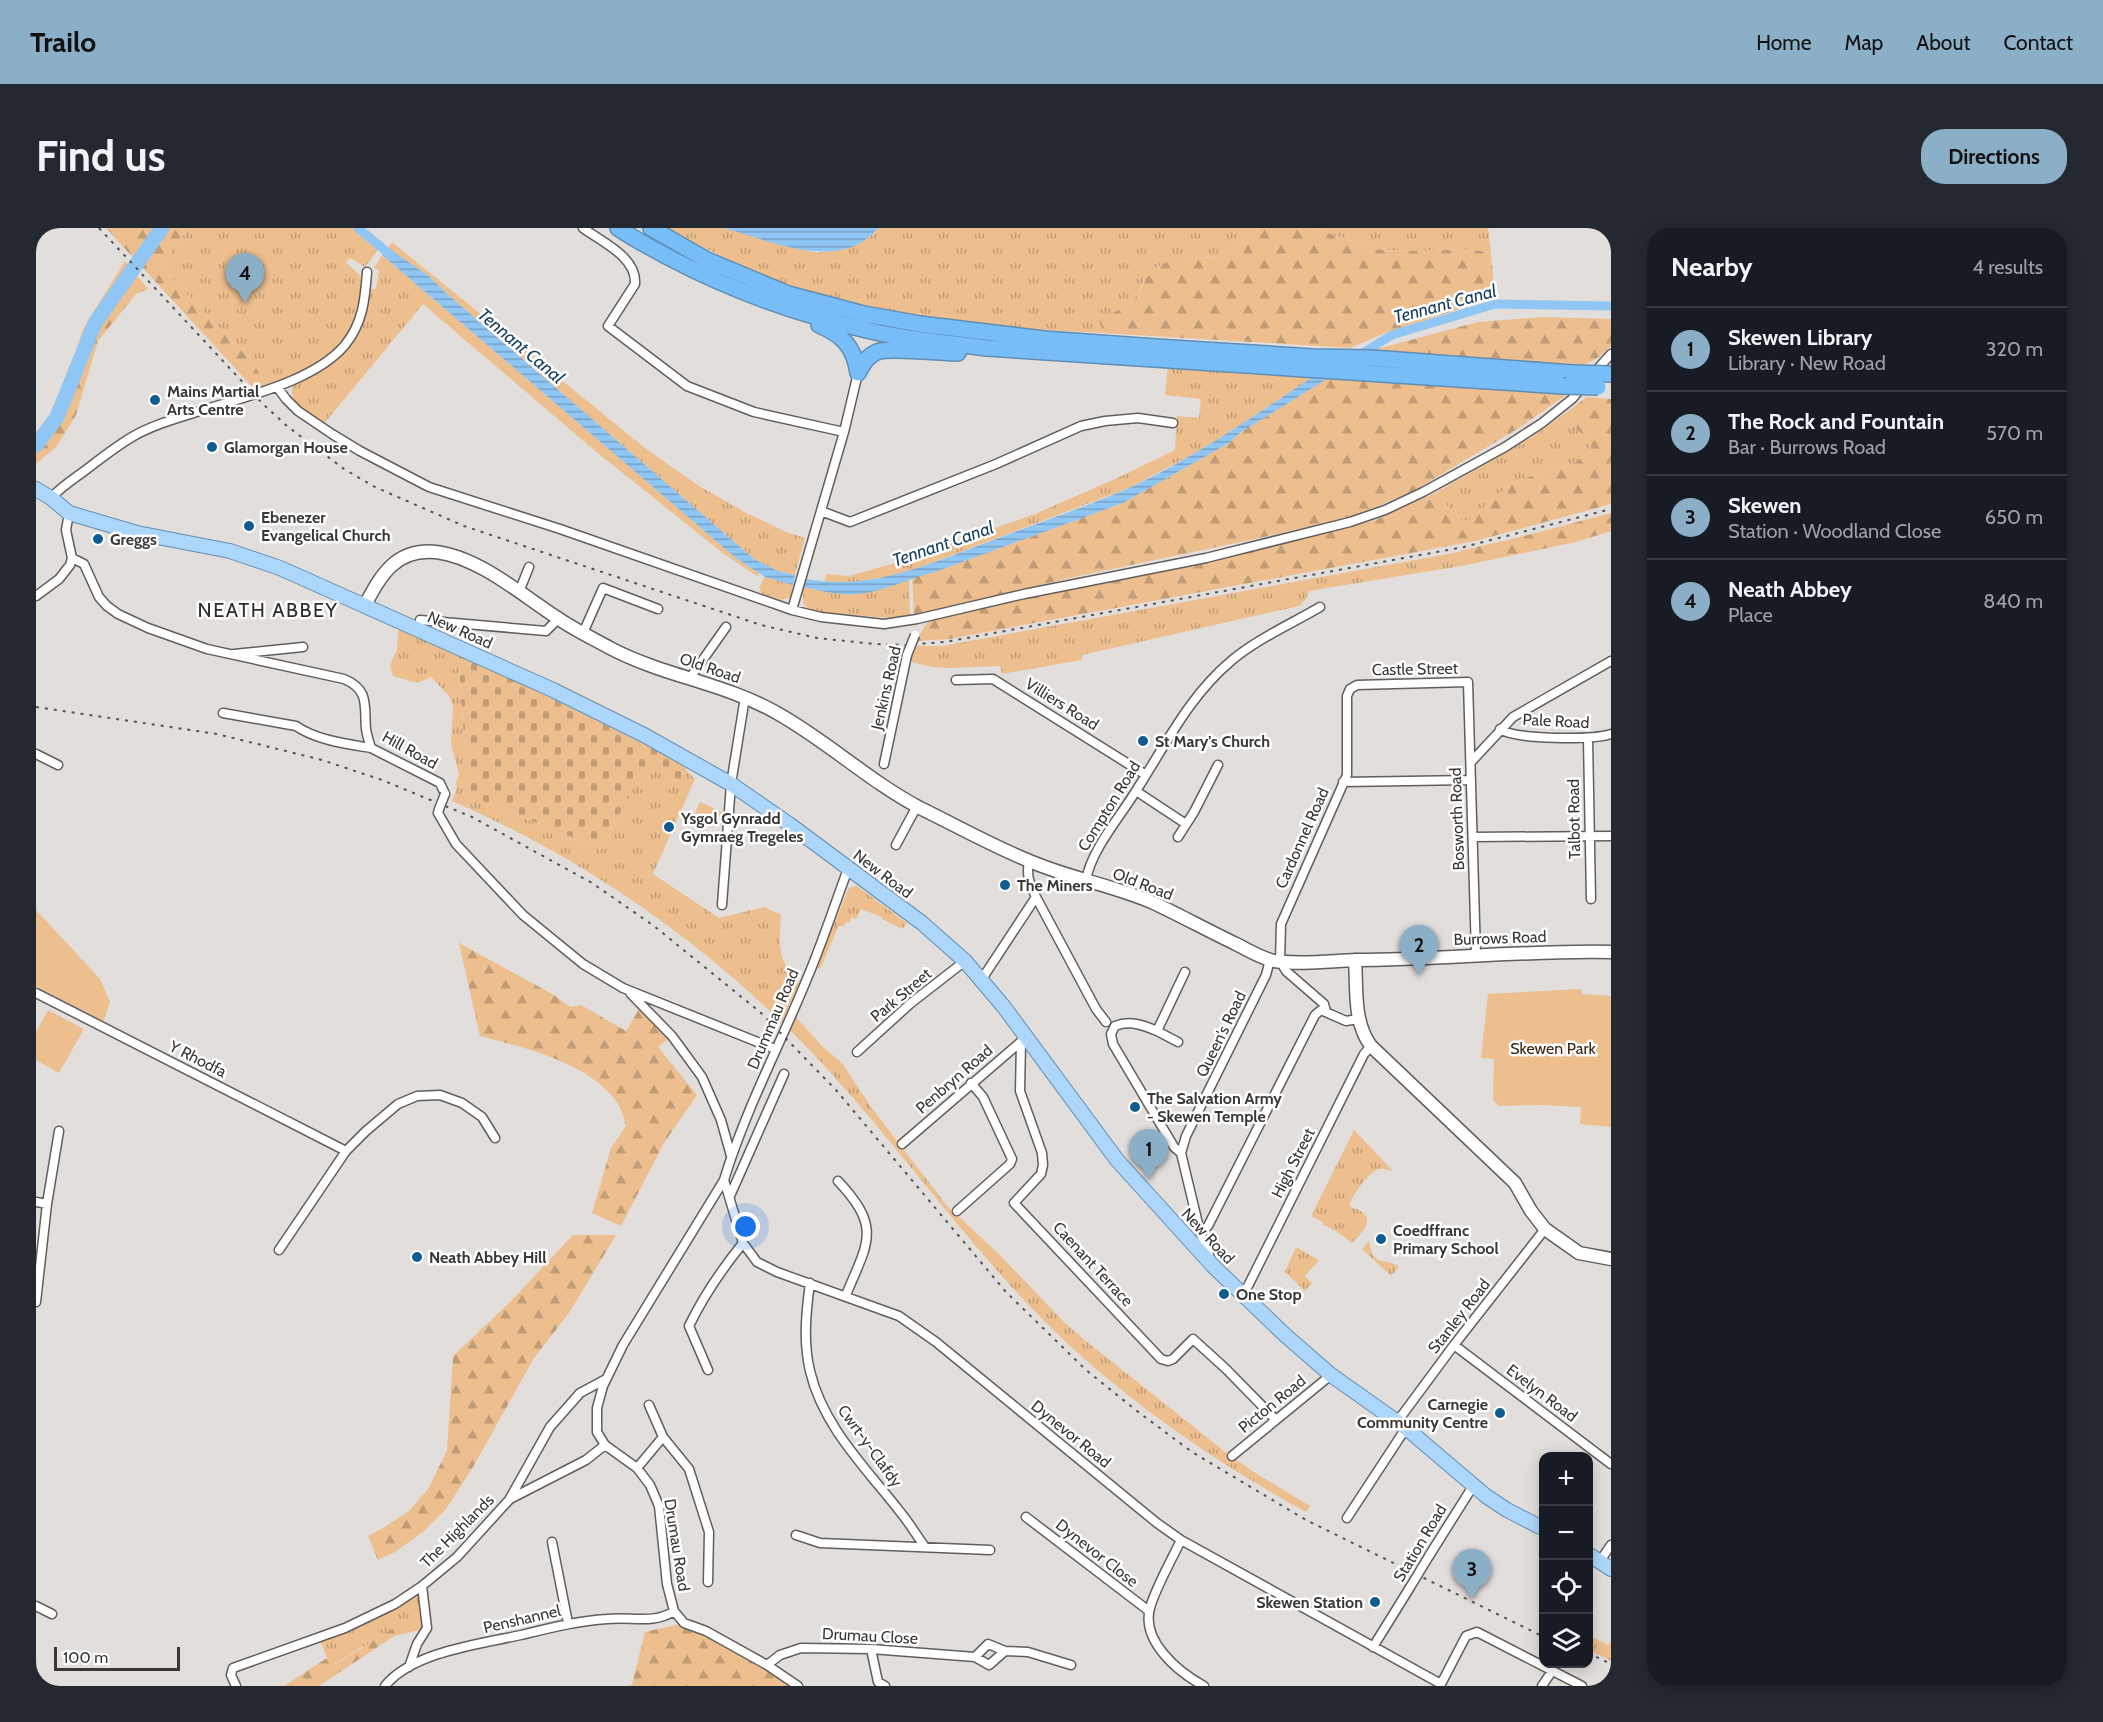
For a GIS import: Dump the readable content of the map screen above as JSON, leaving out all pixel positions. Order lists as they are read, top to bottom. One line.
{"streets":{"main road":["New Road","Old Road","Burrows Road"],"street":["Castle Street","Jenkins Road","Villiers Road","Pale Road","Hill Road","Compton Road","Bosworth Road","Talbot Road","Cardonnel Road","Park Street","Drummau Road","Queen's Road","Y Rhodfa","Penbryn Road","High Street","Caenant Terrace","Stanley Road","Evelyn Road","Picton Road","Dynevor Road","Cwrt-y-Clafdy","The Highlands","Station Road","Drumau Road","Dynevor Close","Penshannel","Drumau Close"]},"crossings":[["New Road","Old Road"],["New Road","Park Street"],["New Road","Drummau Road"],["New Road","Penbryn Road"],["New Road","High Street"],["New Road","Caenant Terrace"],["New Road","Stanley Road"],["New Road","Picton Road"],["New Road","Station Road"],["Old Road","Compton Road"],["Old Road","Cardonnel Road"],["Old Road","Burrows Road"],["Old Road","Queen's Road"],["Castle Street","Bosworth Road"],["Castle Street","Cardonnel Road"],["Villiers Road","Compton Road"],["Pale Road","Talbot Road"],["Hill Road","Drummau Road"],["Bosworth Road","Cardonnel Road"],["Bosworth Road","Burrows Road"],["Cardonnel Road","Queen's Road"],["Drummau Road","Dynevor Road"],["Penbryn Road","Caenant Terrace"],["Caenant Terrace","Picton Road"],["Stanley Road","Evelyn Road"],["Dynevor Road","Cwrt-y-Clafdy"],["Dynevor Road","Station Road"],["Drumau Road","Penshannel"],["Drumau Road","Drumau Close"]],"districts":["NEATH ABBEY"],"water":["Tennant Canal"],"parks":["Skewen Park"],"places":["Mains Martial Arts Centre","Glamorgan House","Ebenezer Evangelical Church","Greggs","St Mary's Church","Ysgol Gynradd Gymraeg Tregeles","The Miners","The Salvation Army - Skewen Temple","Coedffranc Primary School","Neath Abbey Hill","One Stop","Carnegie Community Centre","Skewen Station"],"scale_bar":"100 m","page":{"header":"Trailo","nav":["Home","Map","About","Contact"],"buttons":"Directions","title":"Find us","heading":["Nearby","4 results"],"pins":["4","2","1","3"],"list":[{"mark":"1","name":"Skewen Library","note":"Library · New Road","value":"320 m"},{"mark":"2","name":"The Rock and Fountain","note":"Bar · Burrows Road","value":"570 m"},{"mark":"3","name":"Skewen","note":"Station · Woodland Close","value":"650 m"},{"mark":"4","name":"Neath Abbey","note":"Place","value":"840 m"}],"map_buttons":["+","−"],"scale":"100 m"}}
